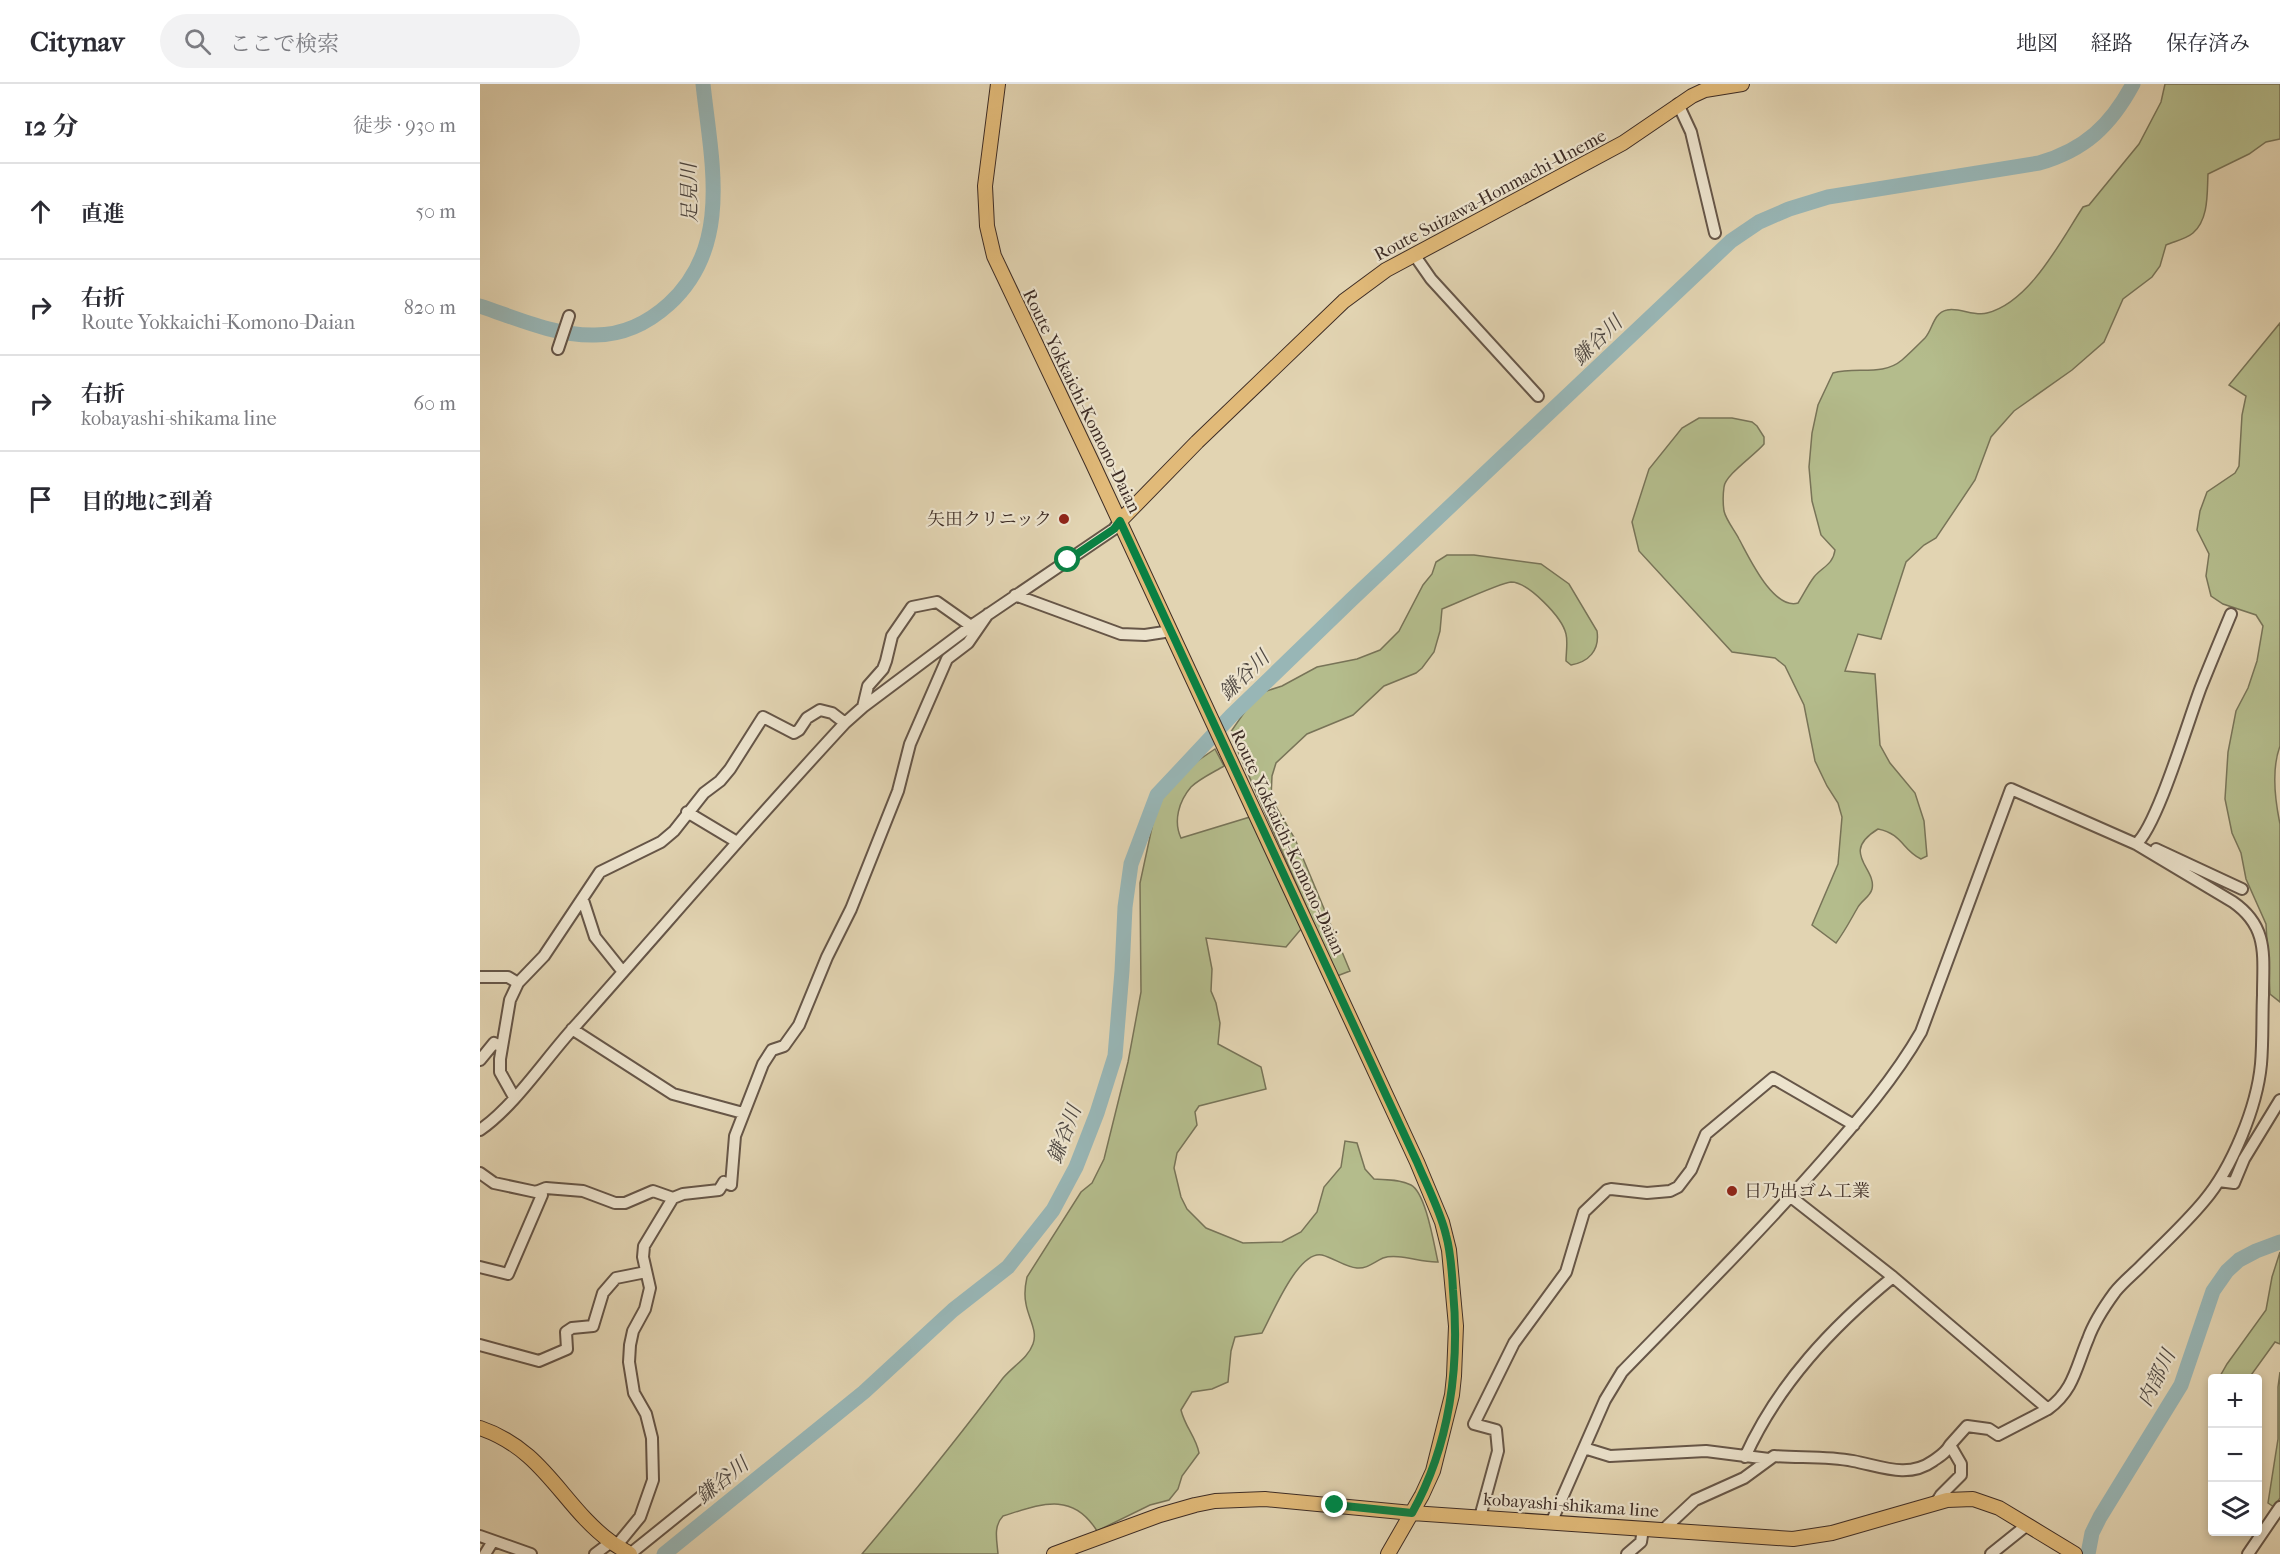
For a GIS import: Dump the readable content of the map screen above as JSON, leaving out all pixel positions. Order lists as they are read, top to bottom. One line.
{"streets":{"main road":["Route Suizawa-Honmachi-Uneme","Route Yokkaichi-Komono-Daian","kobayashi-shikama line"]},"crossings":[["Route Suizawa-Honmachi-Uneme","Route Yokkaichi-Komono-Daian"],["Route Yokkaichi-Komono-Daian","kobayashi-shikama line"]],"water":["足見川","鎌谷川","内部川"],"places":["矢田クリニック","日乃出ゴム工業"],"page":{"header":"Citynav","search":"ここで検索","nav":["地図","経路","保存済み"],"heading":["12 分","徒歩 · 930 m"],"list":[["直進","50 m"],["右折","Route Yokkaichi-Komono-Daian","820 m"],["右折","kobayashi-shikama line","60 m"],"目的地に到着"],"map_buttons":["+","−"]}}
